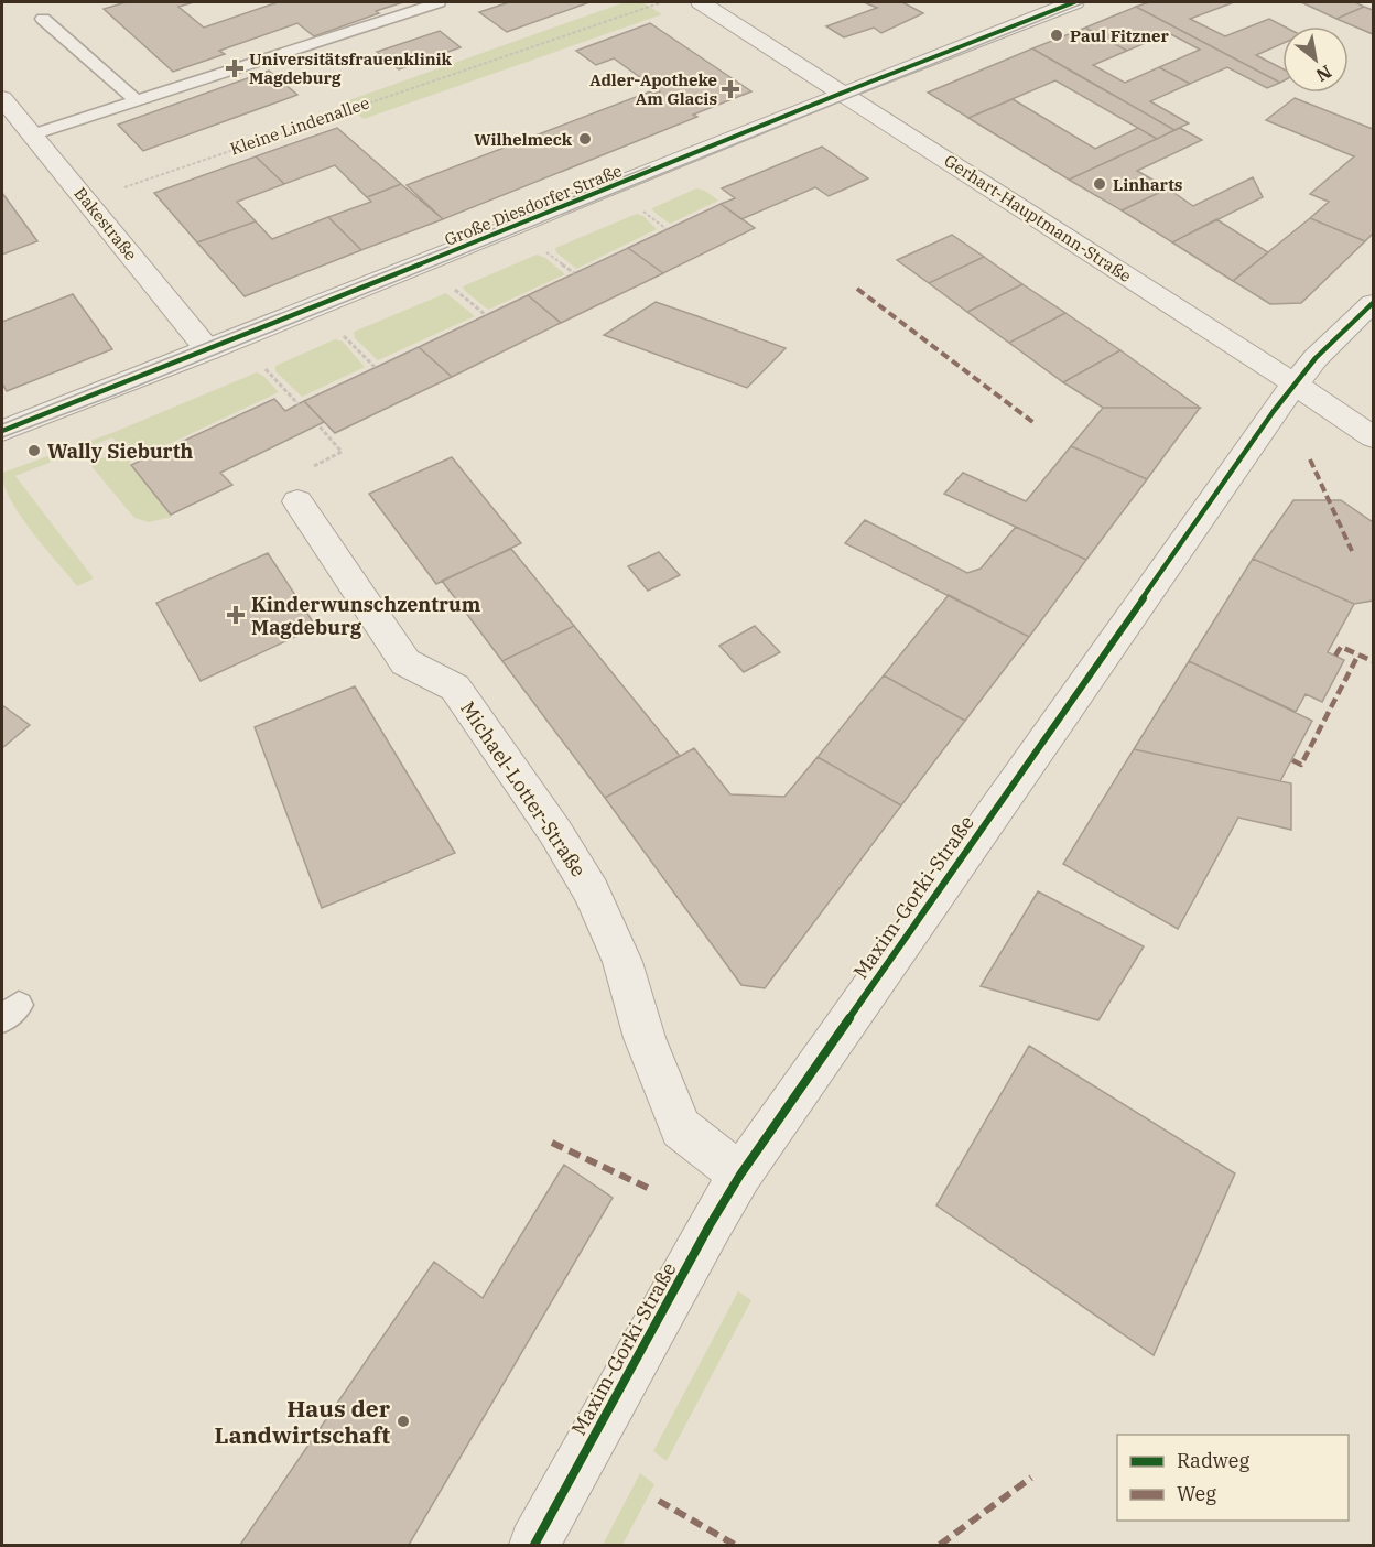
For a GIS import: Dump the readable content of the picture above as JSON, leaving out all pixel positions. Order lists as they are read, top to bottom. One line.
{"streets":{"street":["Große Diesdorfer Straße","Gerhart-Hauptmann-Straße","Bakestraße","Michael-Lotter-Straße","Maxim-Gorki-Straße"],"path":["Kleine Lindenallee"]},"crossings":[["Große Diesdorfer Straße","Gerhart-Hauptmann-Straße"],["Große Diesdorfer Straße","Bakestraße"],["Gerhart-Hauptmann-Straße","Maxim-Gorki-Straße"],["Michael-Lotter-Straße","Maxim-Gorki-Straße"]],"places":{"other":["Paul Fitzner","Wilhelmeck","Linharts","Wally Sieburth","Haus der Landwirtschaft"],"health":["Universitätsfrauenklinik Magdeburg","Adler-Apotheke Am Glacis","Kinderwunschzentrum Magdeburg"]},"legend":["Radweg","Weg"],"north":"bottom right"}
